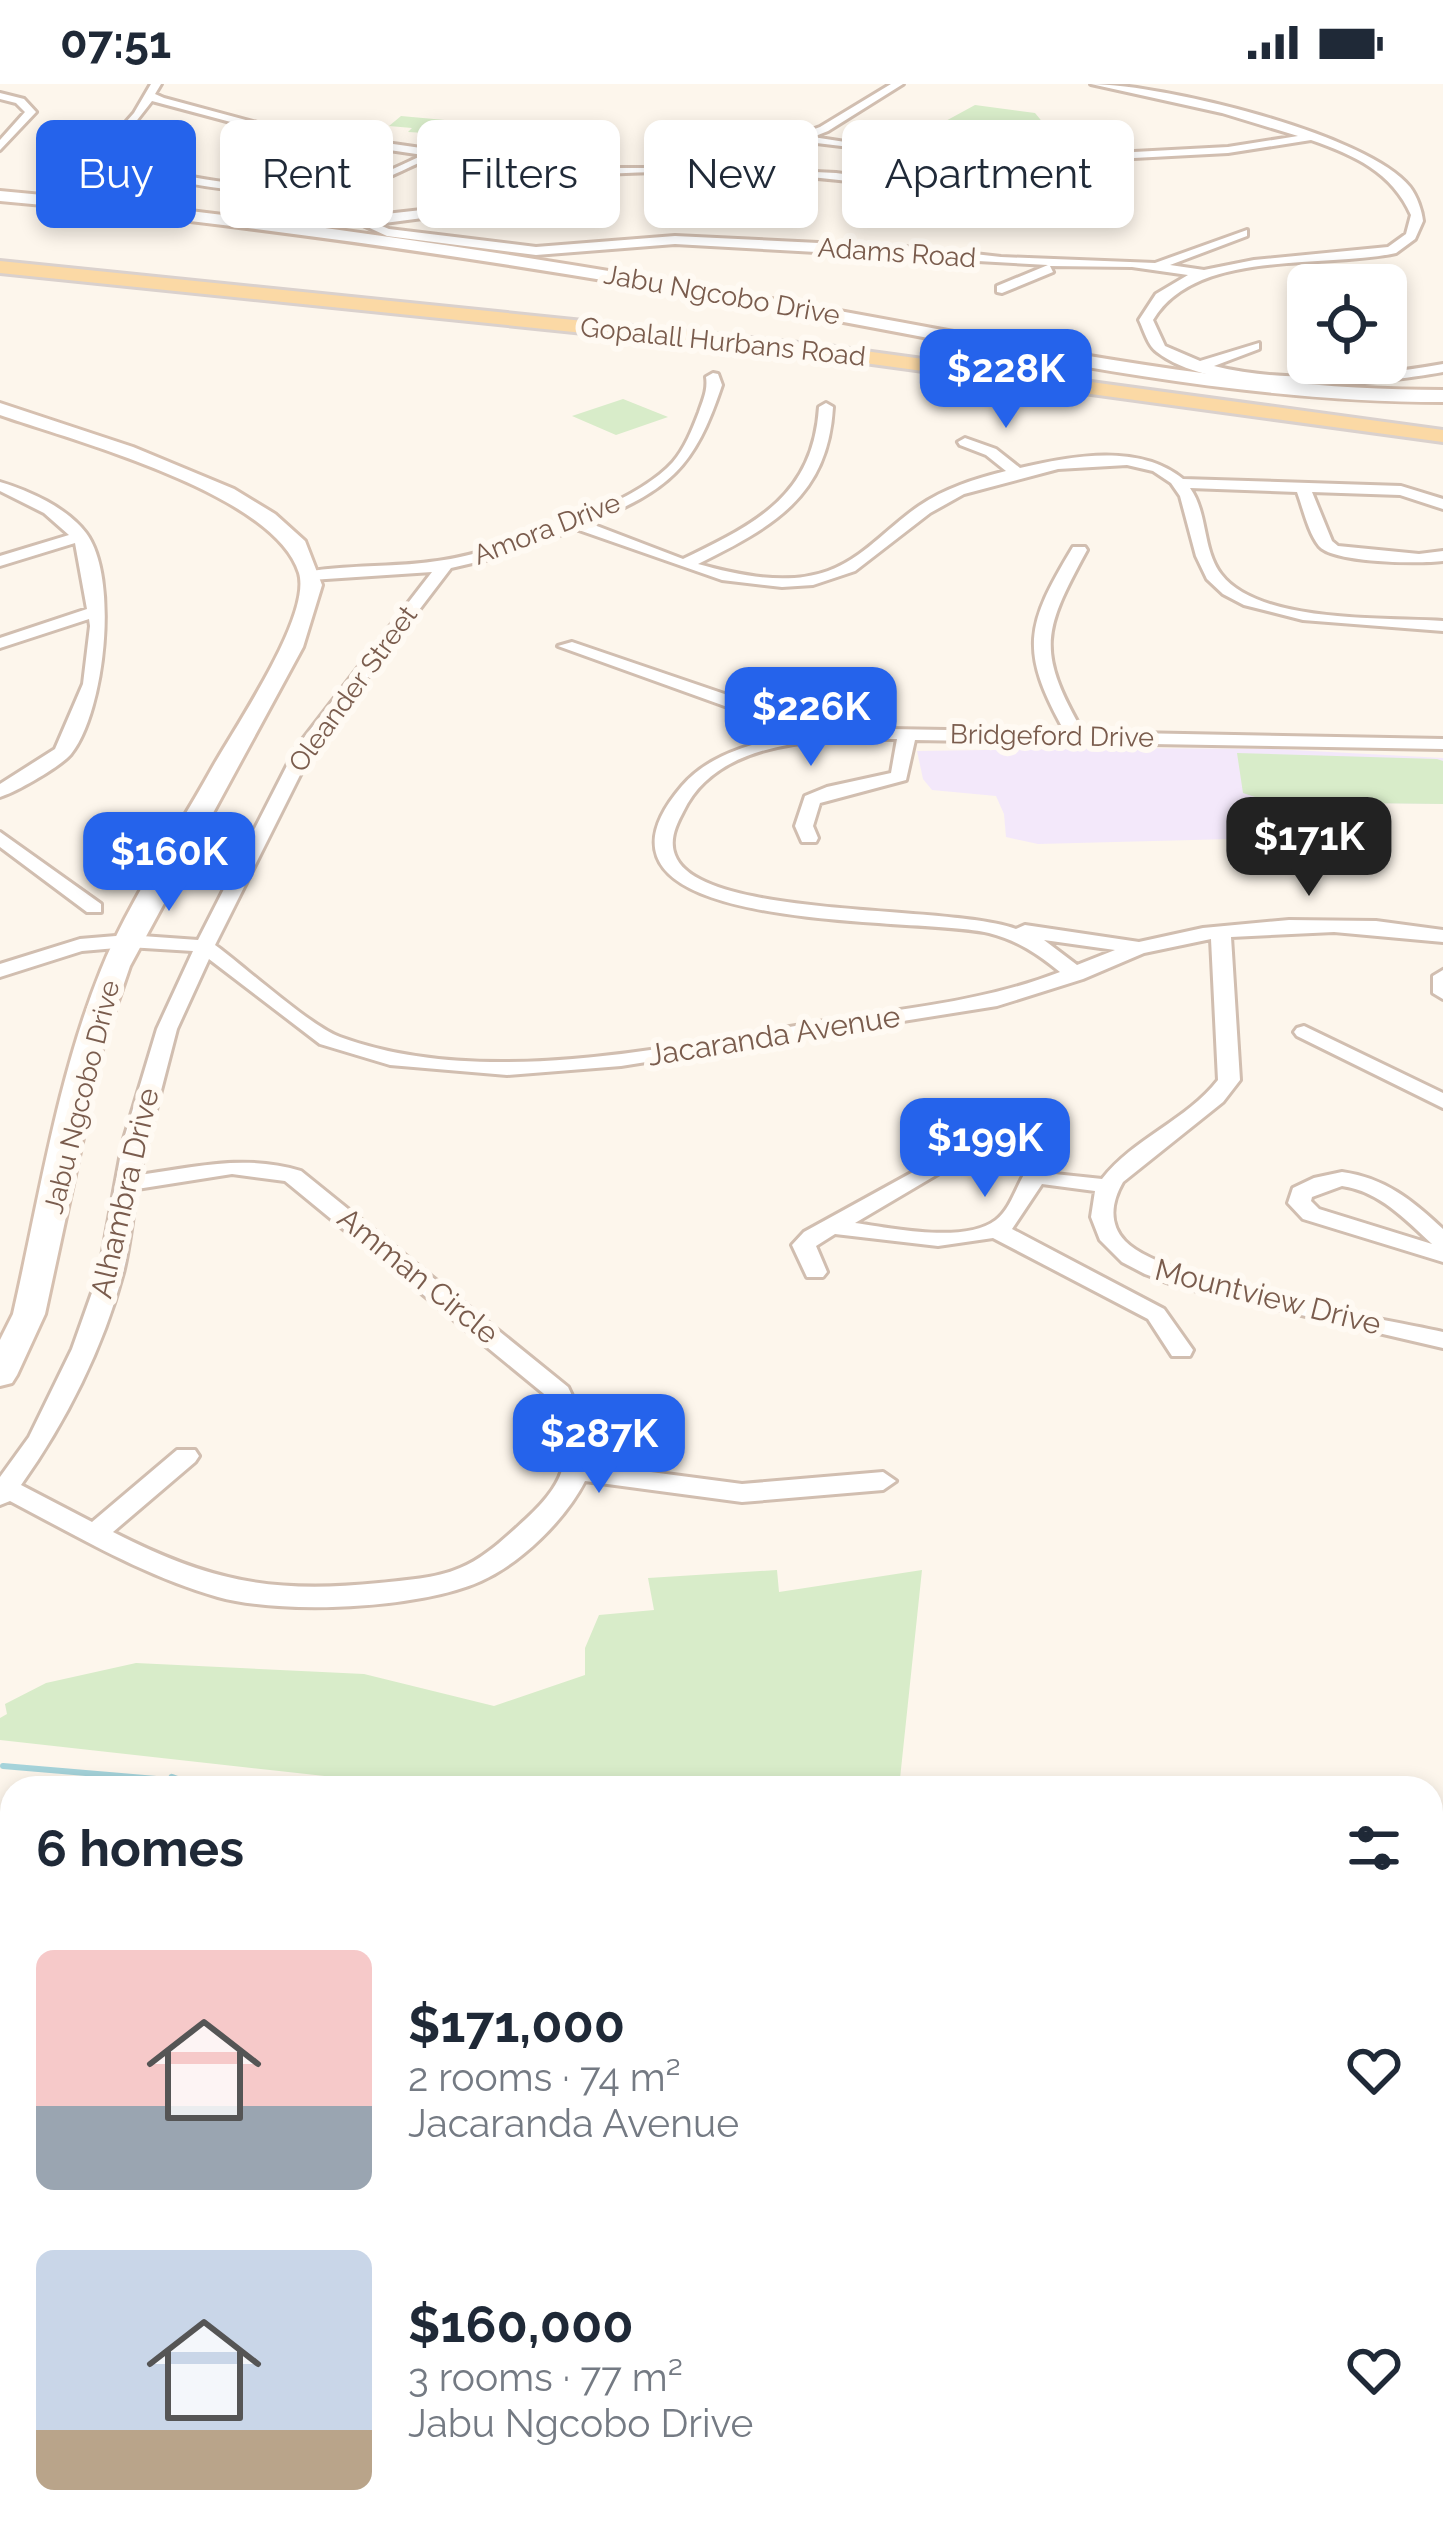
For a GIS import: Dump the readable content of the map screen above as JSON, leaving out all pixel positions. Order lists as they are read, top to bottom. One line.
{"streets":{"main road":["Jabu Ngcobo Drive","Gopalall Hurbans Road"],"street":["Adams Road","Amora Drive","Oleander Street","Bridgeford Drive","Jacaranda Avenue","Alhambra Drive","Amman Circle","Mountview Drive"]},"crossings":[["Adams Road","Jabu Ngcobo Drive"],["Jabu Ngcobo Drive","Amora Drive"],["Amora Drive","Oleander Street"],["Oleander Street","Jacaranda Avenue"],["Oleander Street","Alhambra Drive"],["Bridgeford Drive","Jacaranda Avenue"],["Jacaranda Avenue","Alhambra Drive"],["Alhambra Drive","Amman Circle"]],"page":{"status":"07:51","chip":["Buy","Rent","Filters","New","Apartment"],"price":["$228K","$226K","$171K","$160K","$199K","$287K"],"heading":"6 homes","list":[{"name":"$171,000","note":"2 rooms · 74 m² · Jacaranda Avenue"},{"name":"$160,000","note":"3 rooms · 77 m² · Jabu Ngcobo Drive"}]}}
